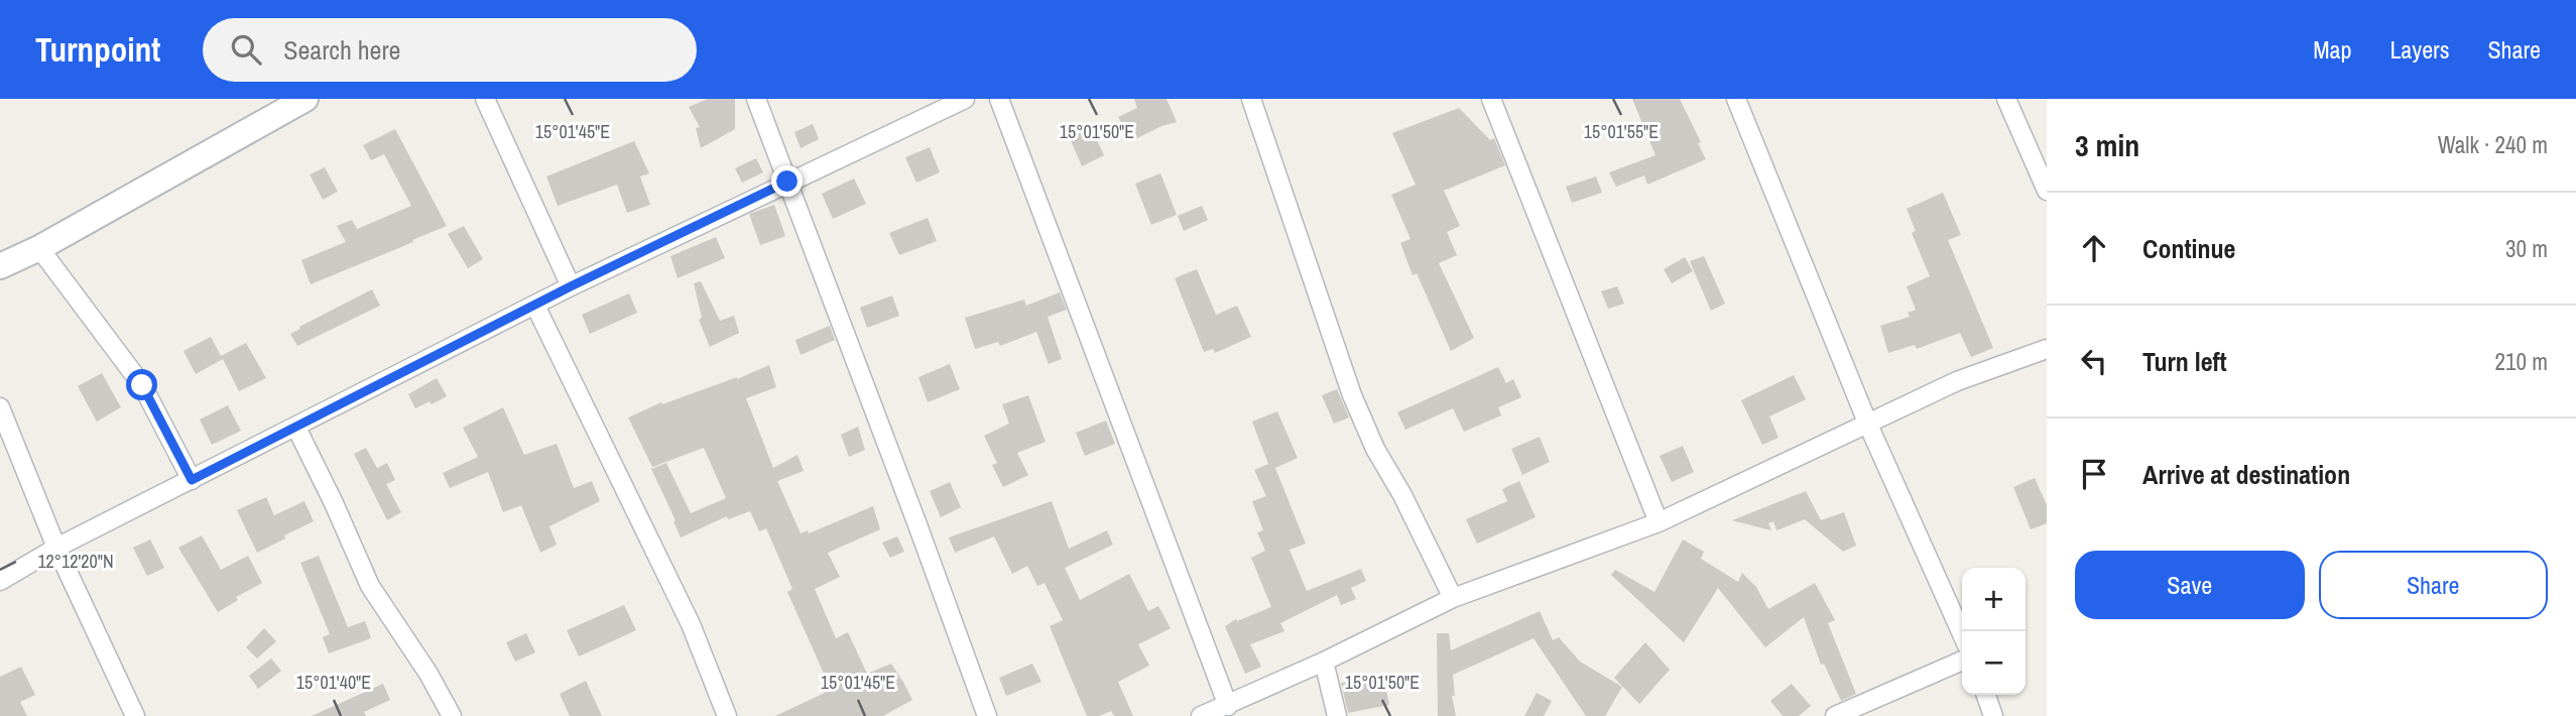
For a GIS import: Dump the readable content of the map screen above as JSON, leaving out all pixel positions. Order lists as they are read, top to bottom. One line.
{"page":{"header":"Turnpoint","search":"Search here","nav":["Map","Layers","Share"],"heading":["3 min","Walk · 240 m"],"list":[["Continue","30 m"],["Turn left","210 m"],"Arrive at destination"],"buttons":["Save","Share"],"map_buttons":["+","−"]},"coordinates":["15°01'45\"E","15°01'50\"E","15°01'55\"E","12°12'20\"N","15°01'40\"E"]}
